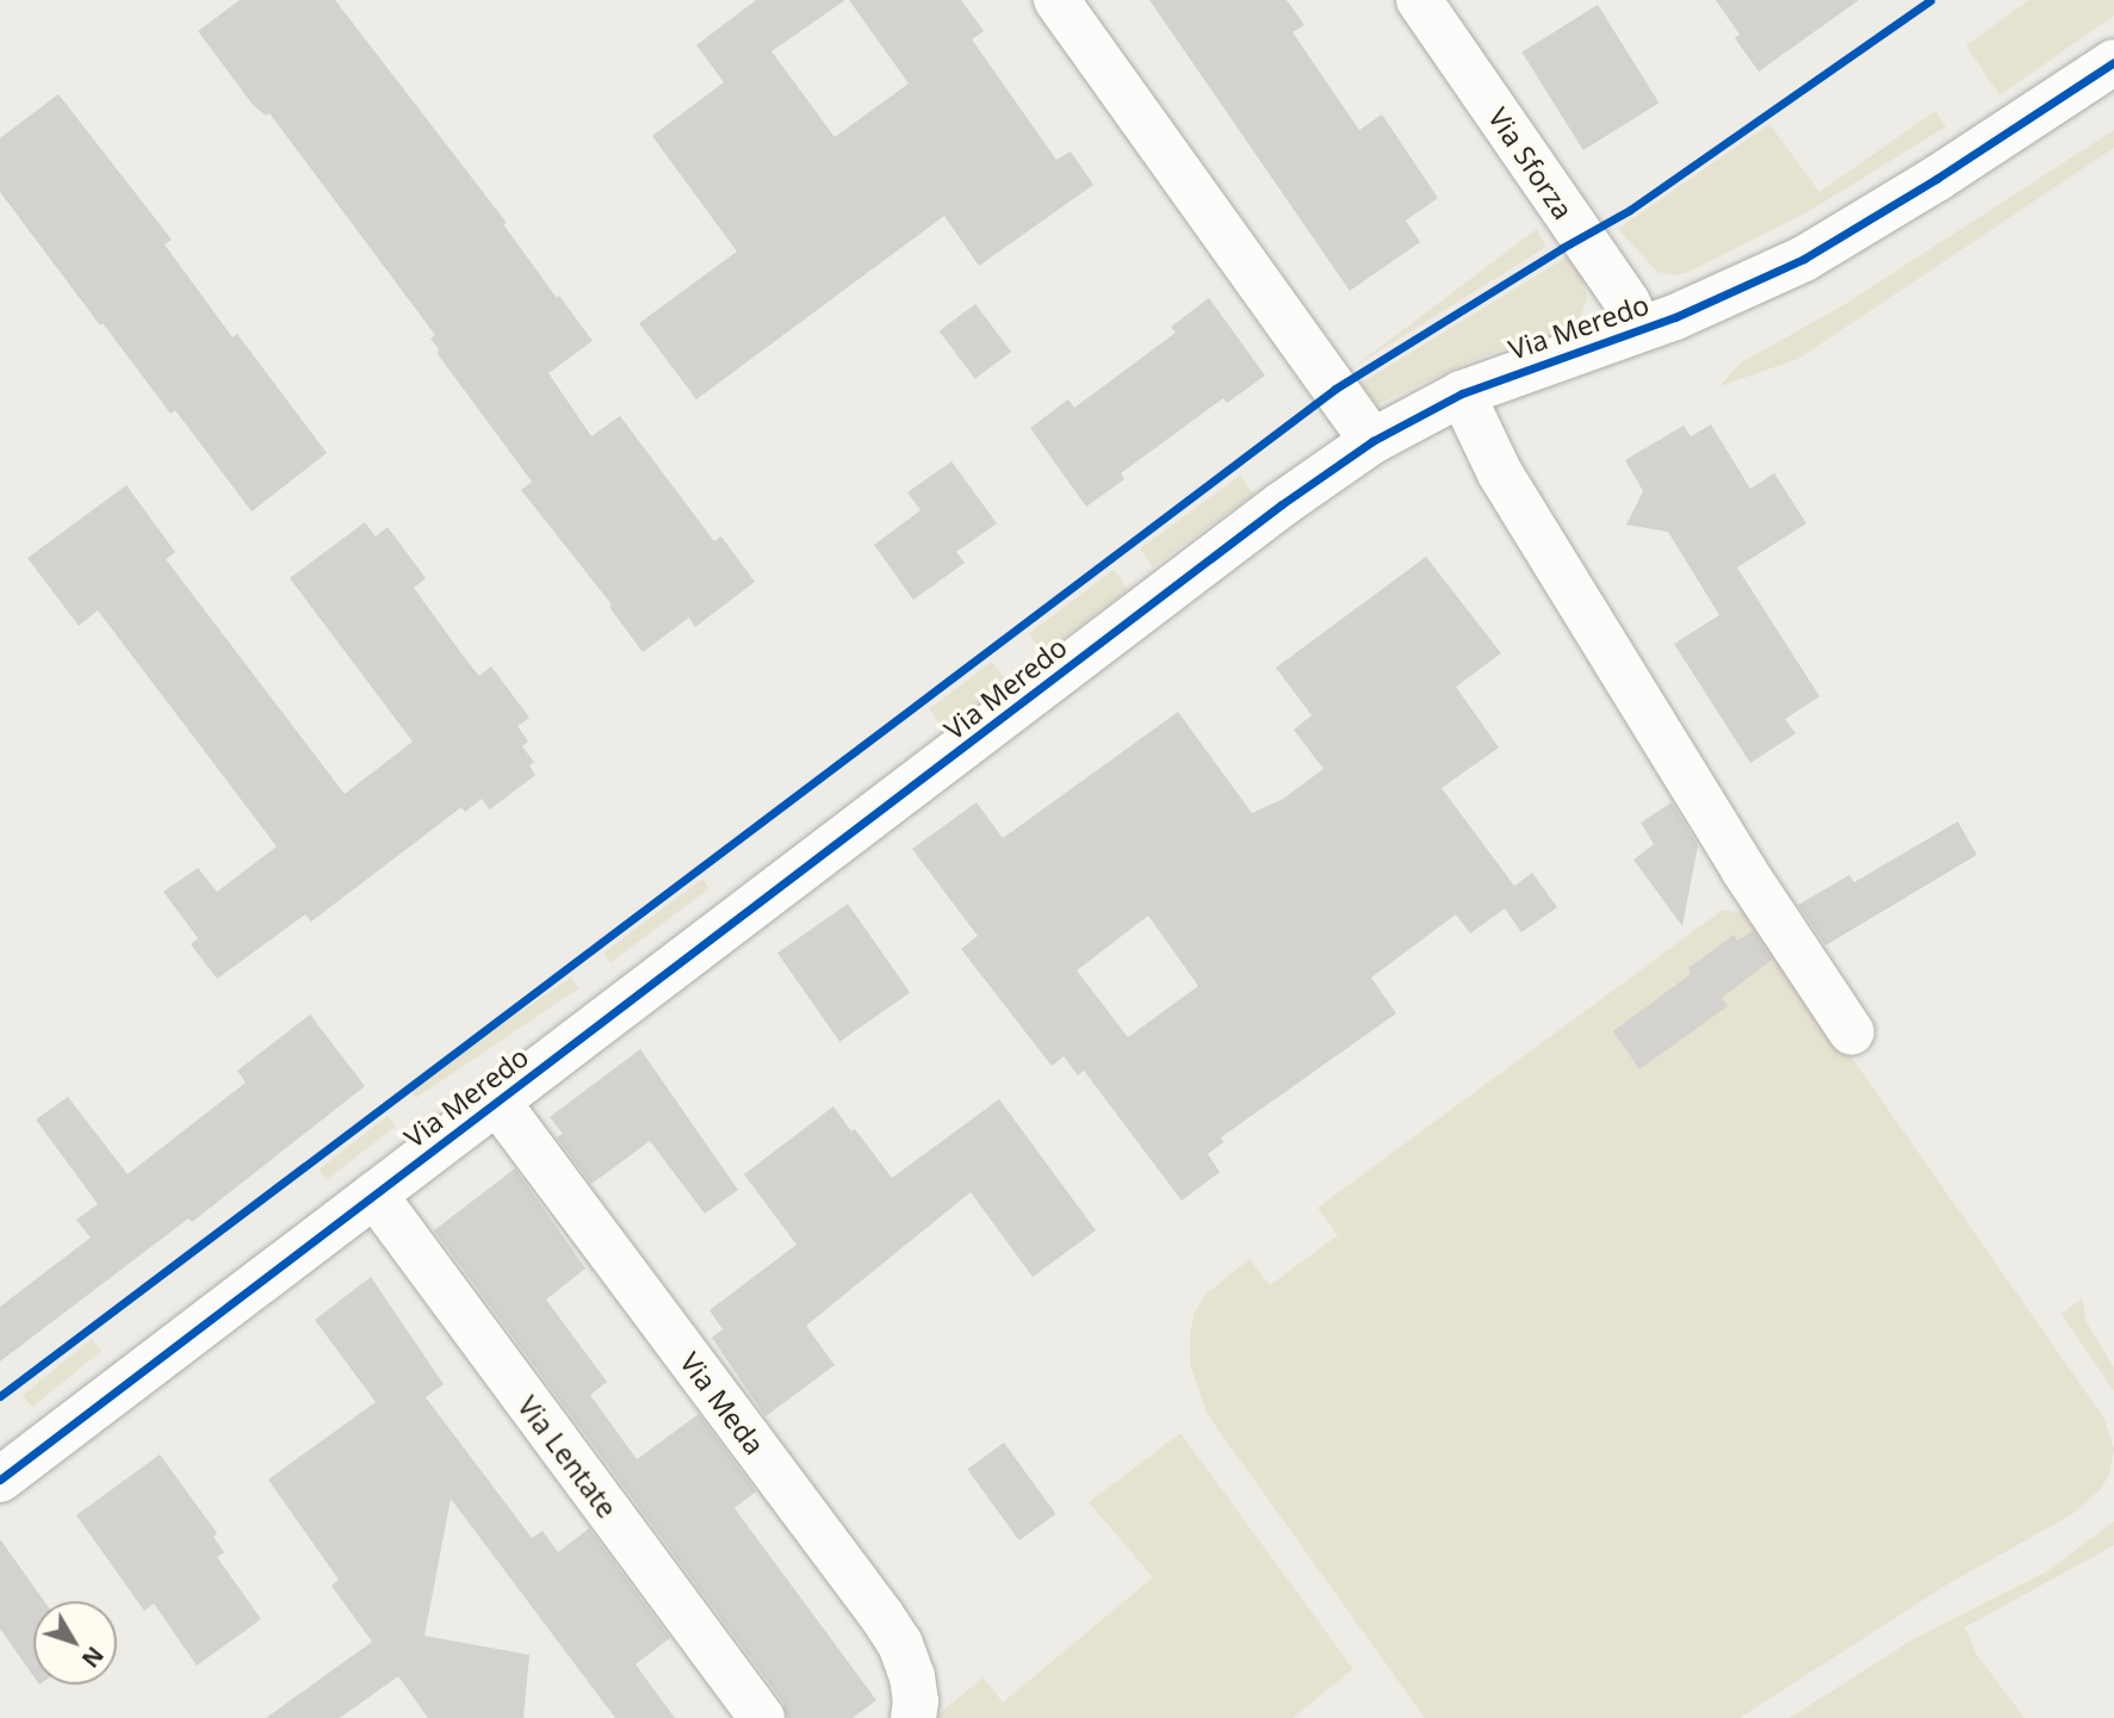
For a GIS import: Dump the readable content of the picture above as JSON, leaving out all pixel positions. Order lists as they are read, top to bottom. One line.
{"streets":{"street":["Via Sforza","Via Meredo","Via Meda","Via Lentate"]},"crossings":[["Via Sforza","Via Meredo"],["Via Meredo","Via Meda"],["Via Meredo","Via Lentate"]],"north":"bottom right"}
